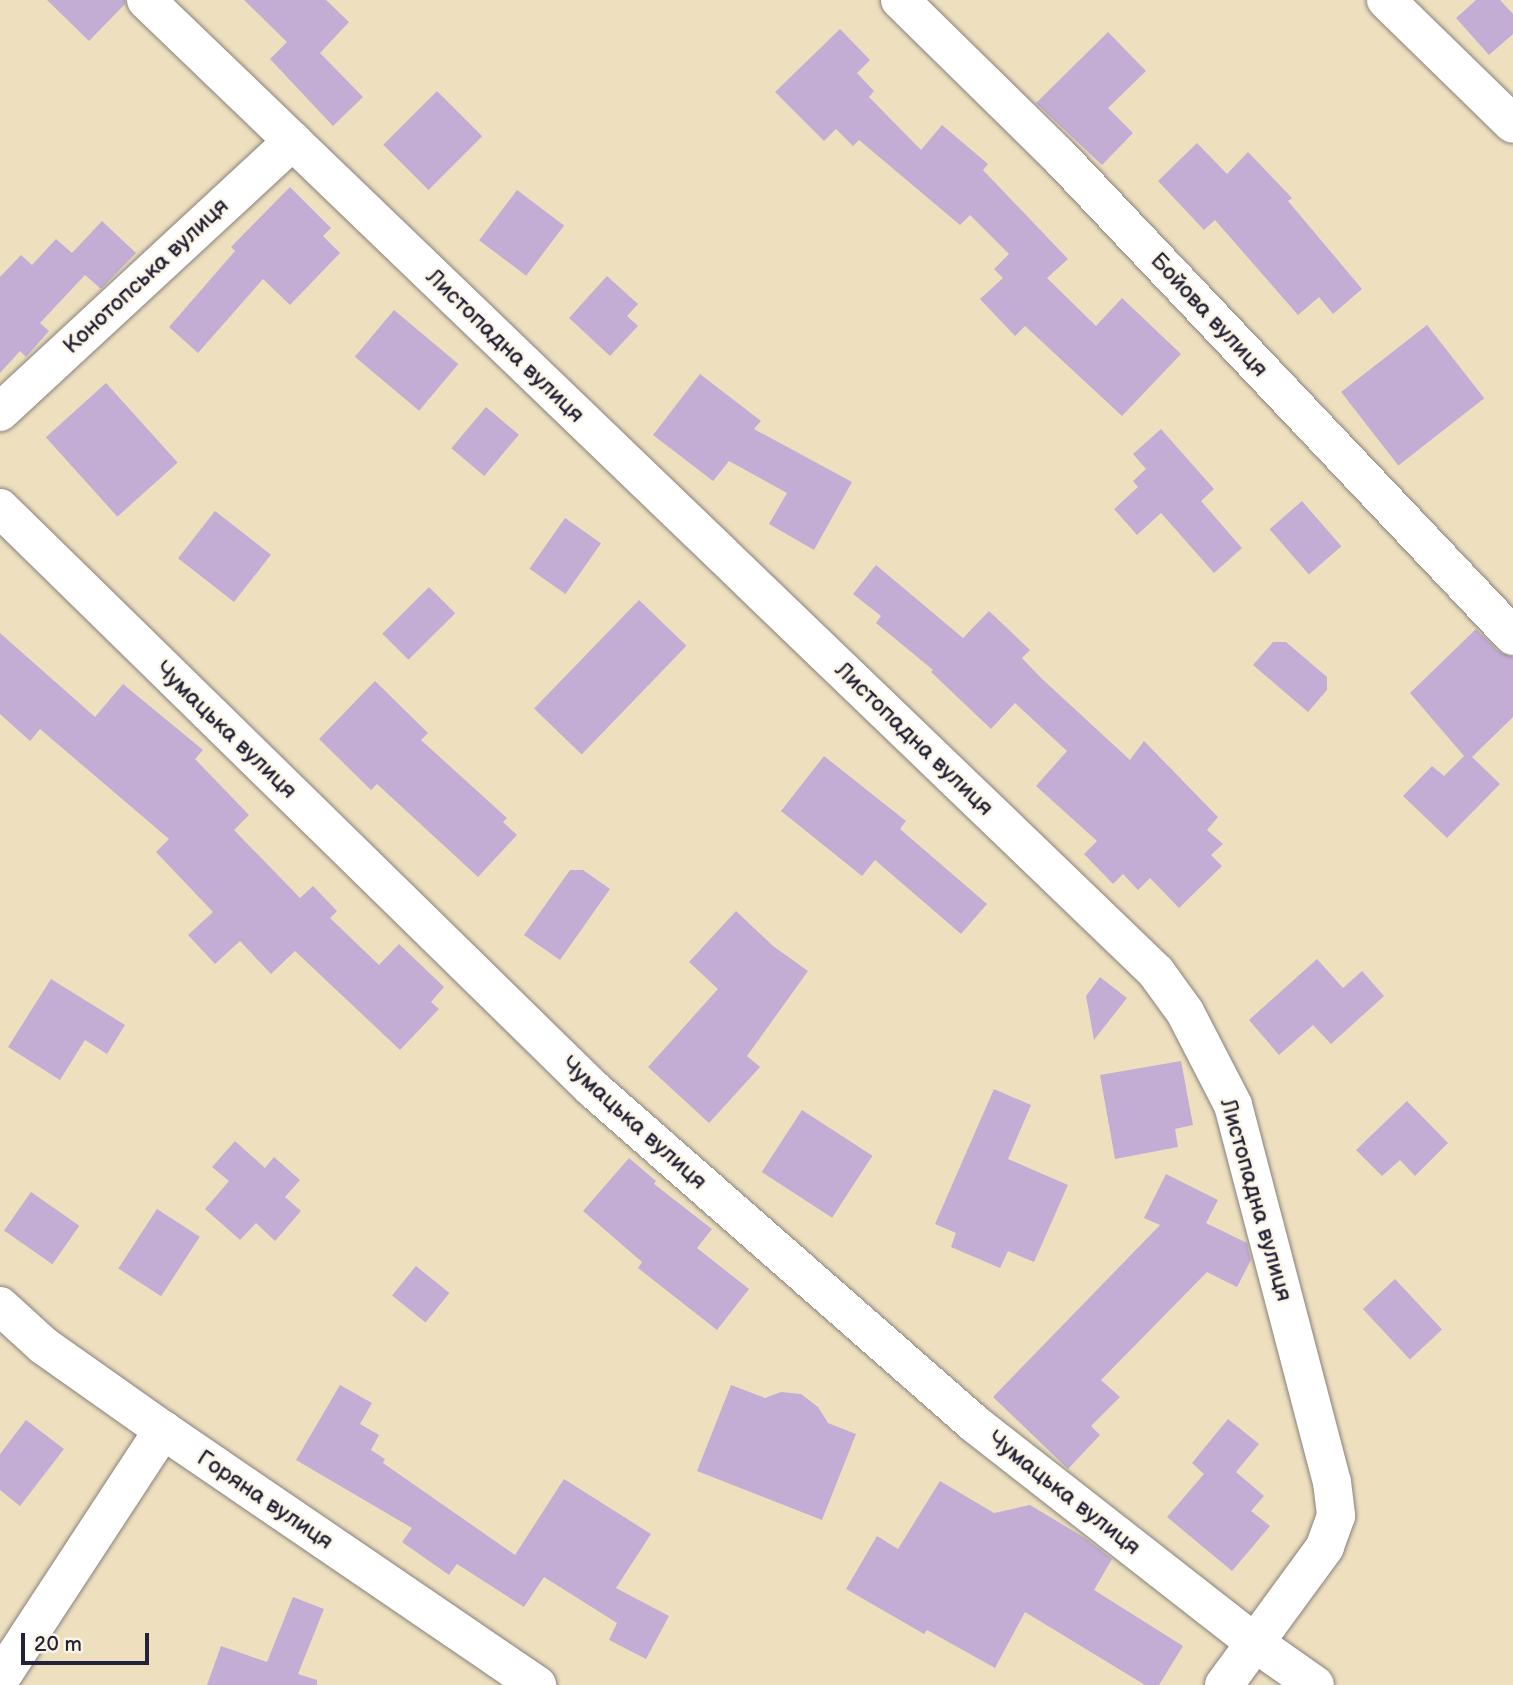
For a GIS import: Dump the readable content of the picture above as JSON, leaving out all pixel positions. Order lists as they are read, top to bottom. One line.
{"streets":{"street":["Конотопська вулиця","Бойова вулиця","Листопадна вулиця","Чумацька вулиця","Горяна вулиця"]},"crossings":[["Конотопська вулиця","Листопадна вулиця"],["Листопадна вулиця","Чумацька вулиця"]],"scale_bar":"20 m"}
